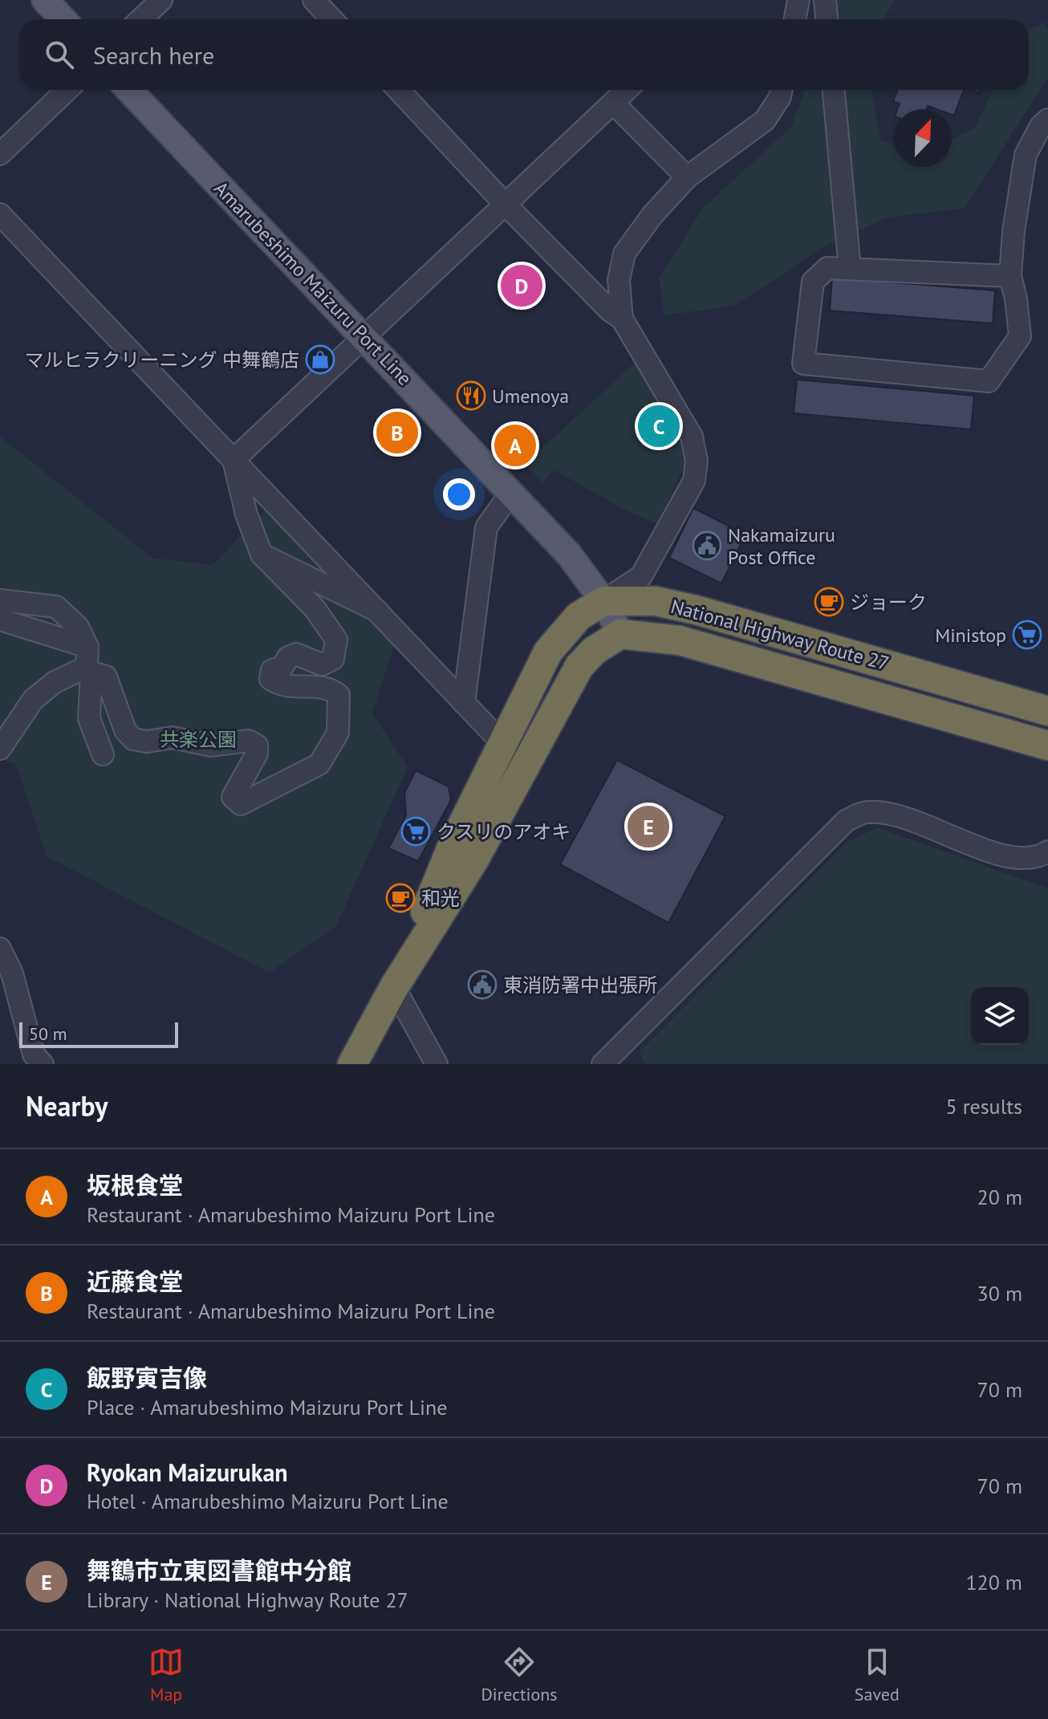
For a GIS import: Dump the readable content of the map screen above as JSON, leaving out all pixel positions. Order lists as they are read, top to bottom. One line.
{"streets":{"highway":["National Highway Route 27"],"main road":["Amarubeshimo Maizuru Port Line"]},"crossings":[["Amarubeshimo Maizuru Port Line","National Highway Route 27"]],"parks":["共楽公園"],"places":{"shop":["マルヒラクリーニング 中舞鶴店"],"restaurant":["Umenoya"],"public building":["Nakamaizuru Post Office","東消防署中出張所"],"cafe":["ジョーク","和光"],"supermarket":["Ministop","クスリのアオキ"]},"scale_bar":"50 m","north":"top right","page":{"search":"Search here","pins":["D","C","B","A","E"],"scale":"50 m","heading":["Nearby","5 results"],"list":[{"mark":"A","name":"坂根食堂","note":"Restaurant · Amarubeshimo Maizuru Port Line","value":"20 m"},{"mark":"B","name":"近藤食堂","note":"Restaurant · Amarubeshimo Maizuru Port Line","value":"30 m"},{"mark":"C","name":"飯野寅吉像","note":"Place · Amarubeshimo Maizuru Port Line","value":"70 m"},{"mark":"D","name":"Ryokan Maizurukan","note":"Hotel · Amarubeshimo Maizuru Port Line","value":"70 m"},{"mark":"E","name":"舞鶴市立東図書館中分館","note":"Library · National Highway Route 27","value":"120 m"}],"nav":["Map","Directions","Saved"]}}
